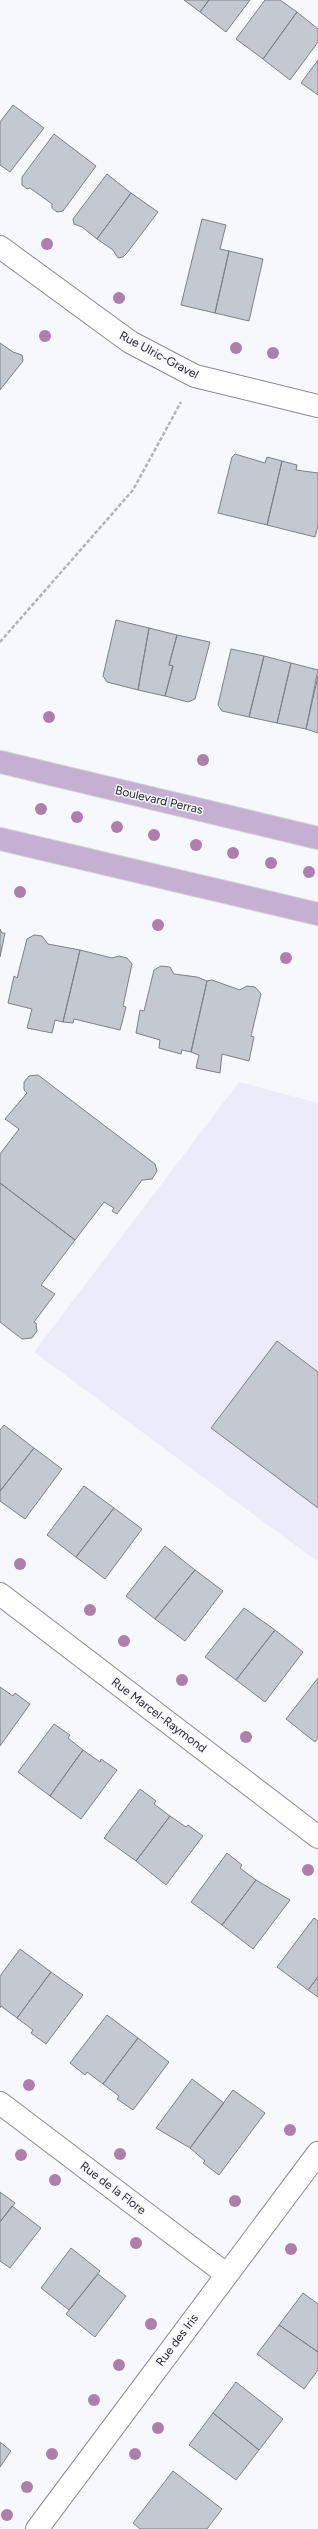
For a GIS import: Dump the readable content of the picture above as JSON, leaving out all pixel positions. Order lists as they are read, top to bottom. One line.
{"streets":{"main road":["Boulevard Perras"],"street":["Rue Ulric-Gravel","Rue Marcel-Raymond","Rue de la Flore","Rue des Iris"]},"crossings":[["Rue de la Flore","Rue des Iris"]]}
